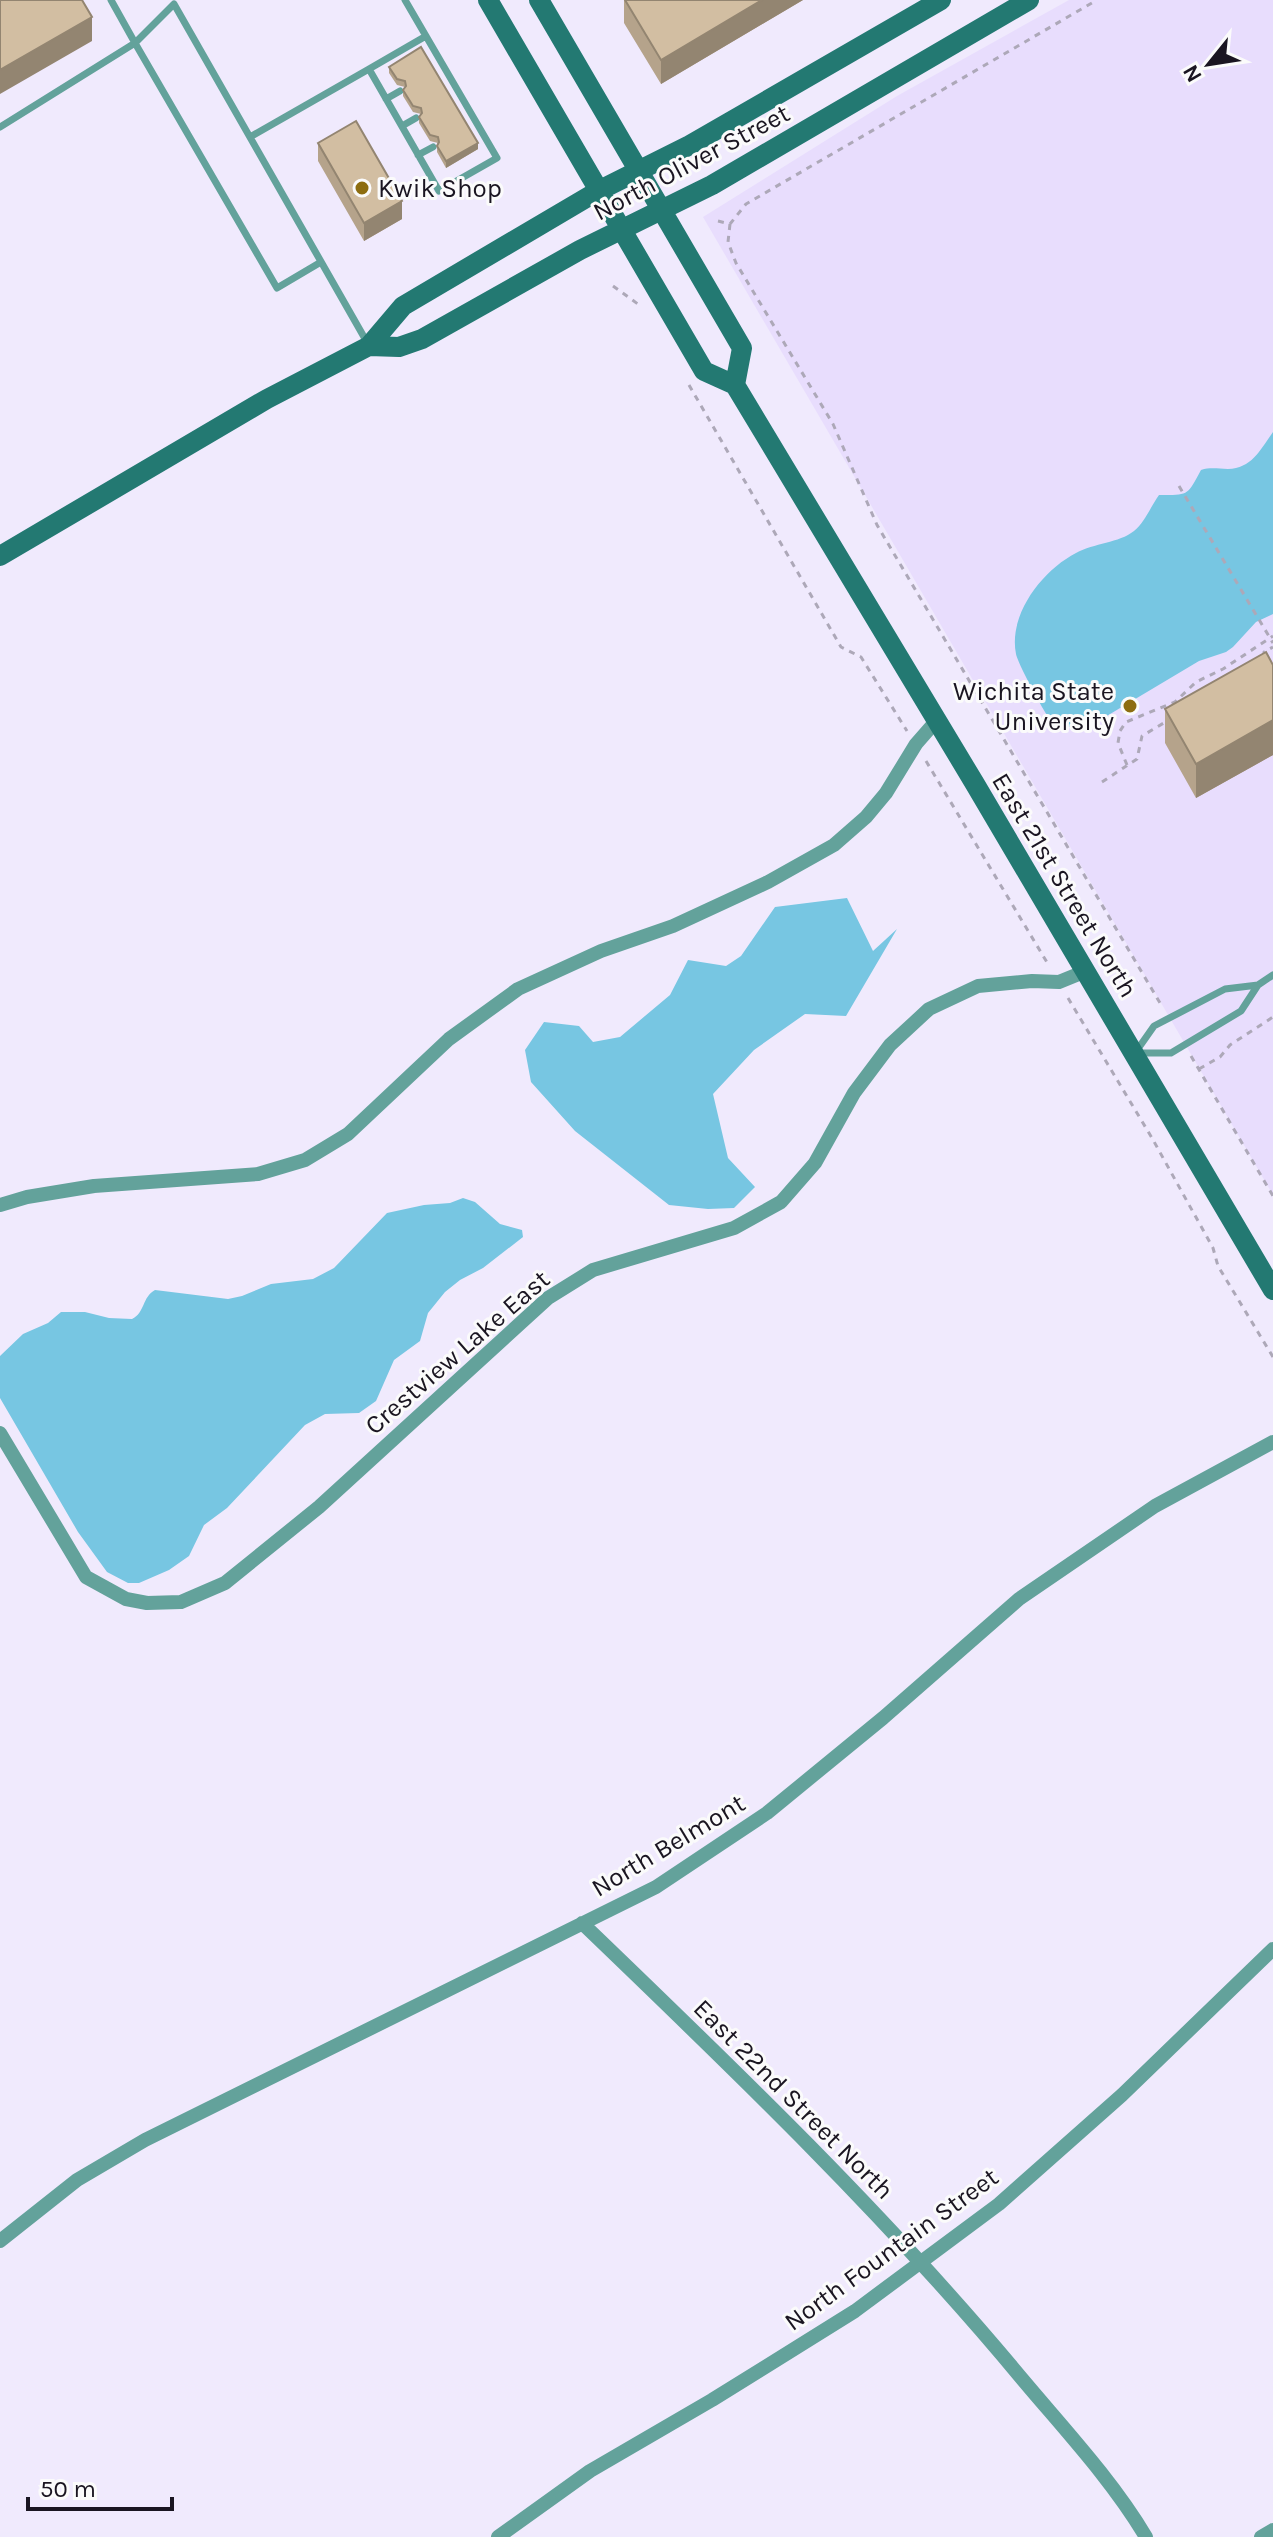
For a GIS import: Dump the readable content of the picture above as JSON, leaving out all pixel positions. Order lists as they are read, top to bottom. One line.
{"streets":{"main road":["North Oliver Street","East 21st Street North"],"street":["Crestview Lake East","North Belmont","East 22nd Street North","North Fountain Street"]},"crossings":[["North Oliver Street","East 21st Street North"],["East 21st Street North","Crestview Lake East"],["North Belmont","East 22nd Street North"],["East 22nd Street North","North Fountain Street"]],"places":["Kwik Shop","Wichita State University"],"scale_bar":"50 m","north":"bottom left"}
